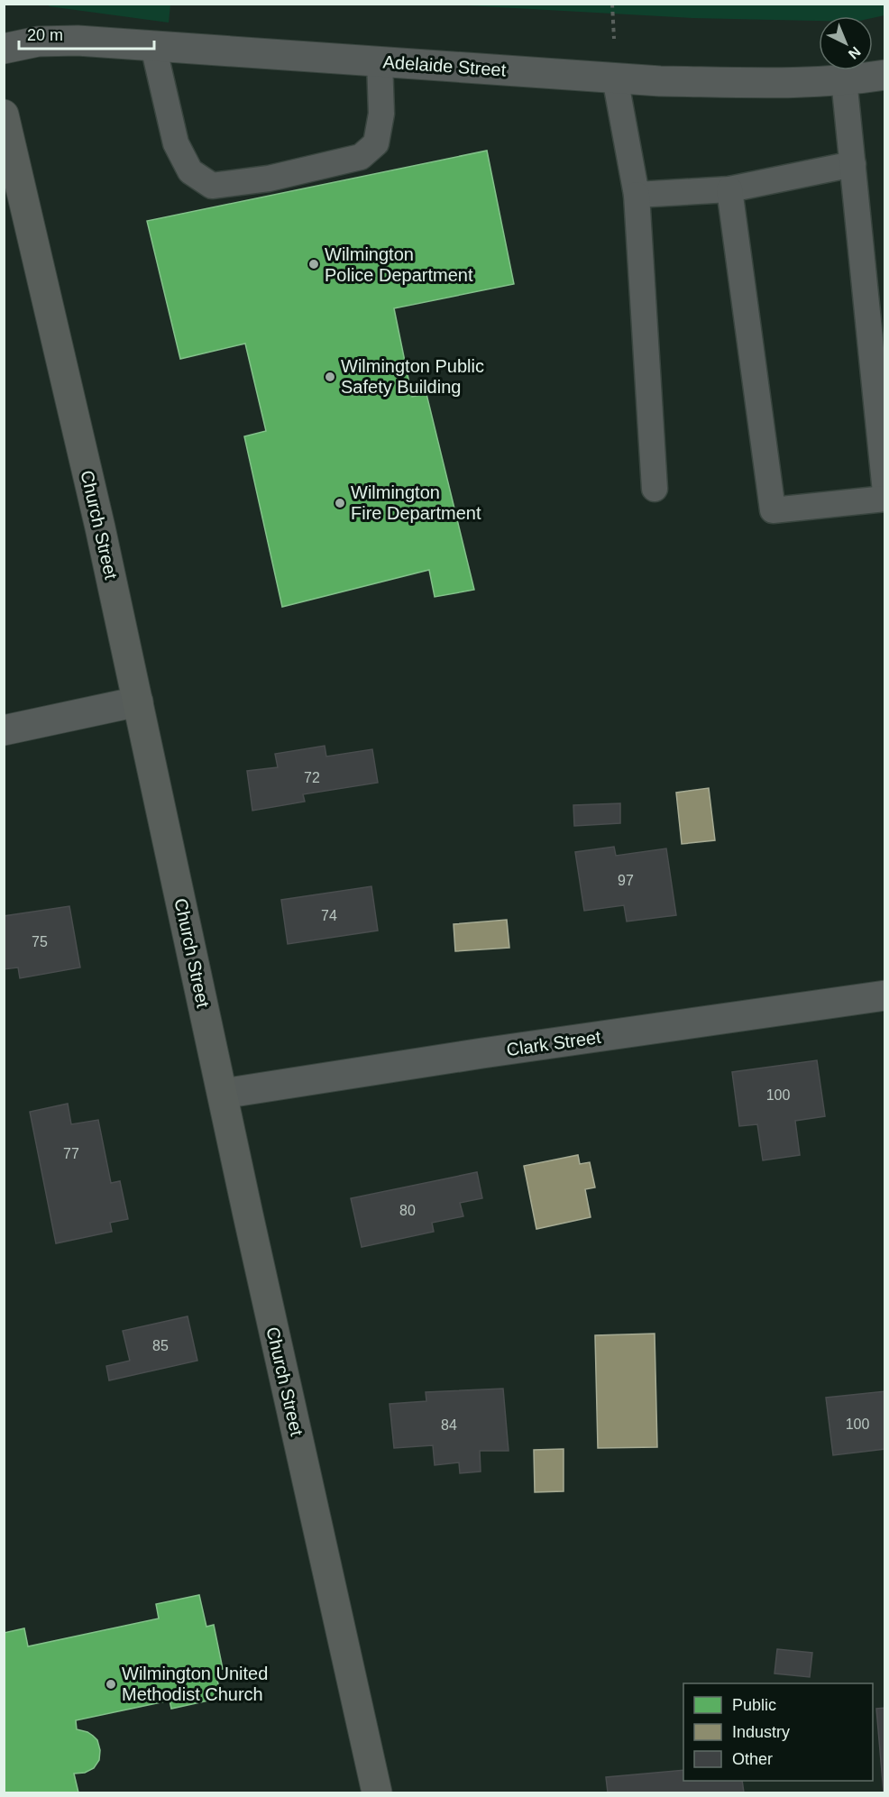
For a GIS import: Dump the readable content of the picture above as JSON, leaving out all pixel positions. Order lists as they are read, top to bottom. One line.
{"streets":{"main road":["Church Street"],"street":["Adelaide Street","Clark Street"]},"crossings":[["Church Street","Clark Street"]],"places":["Wilmington Police Department","Wilmington Public Safety Building","Wilmington Fire Department","Wilmington United Methodist Church"],"house_numbers":["72","97","74","75","100","77","80","85","100","84"],"legend":["Public","Industry","Other"],"scale_bar":"20 m","north":"bottom right"}
